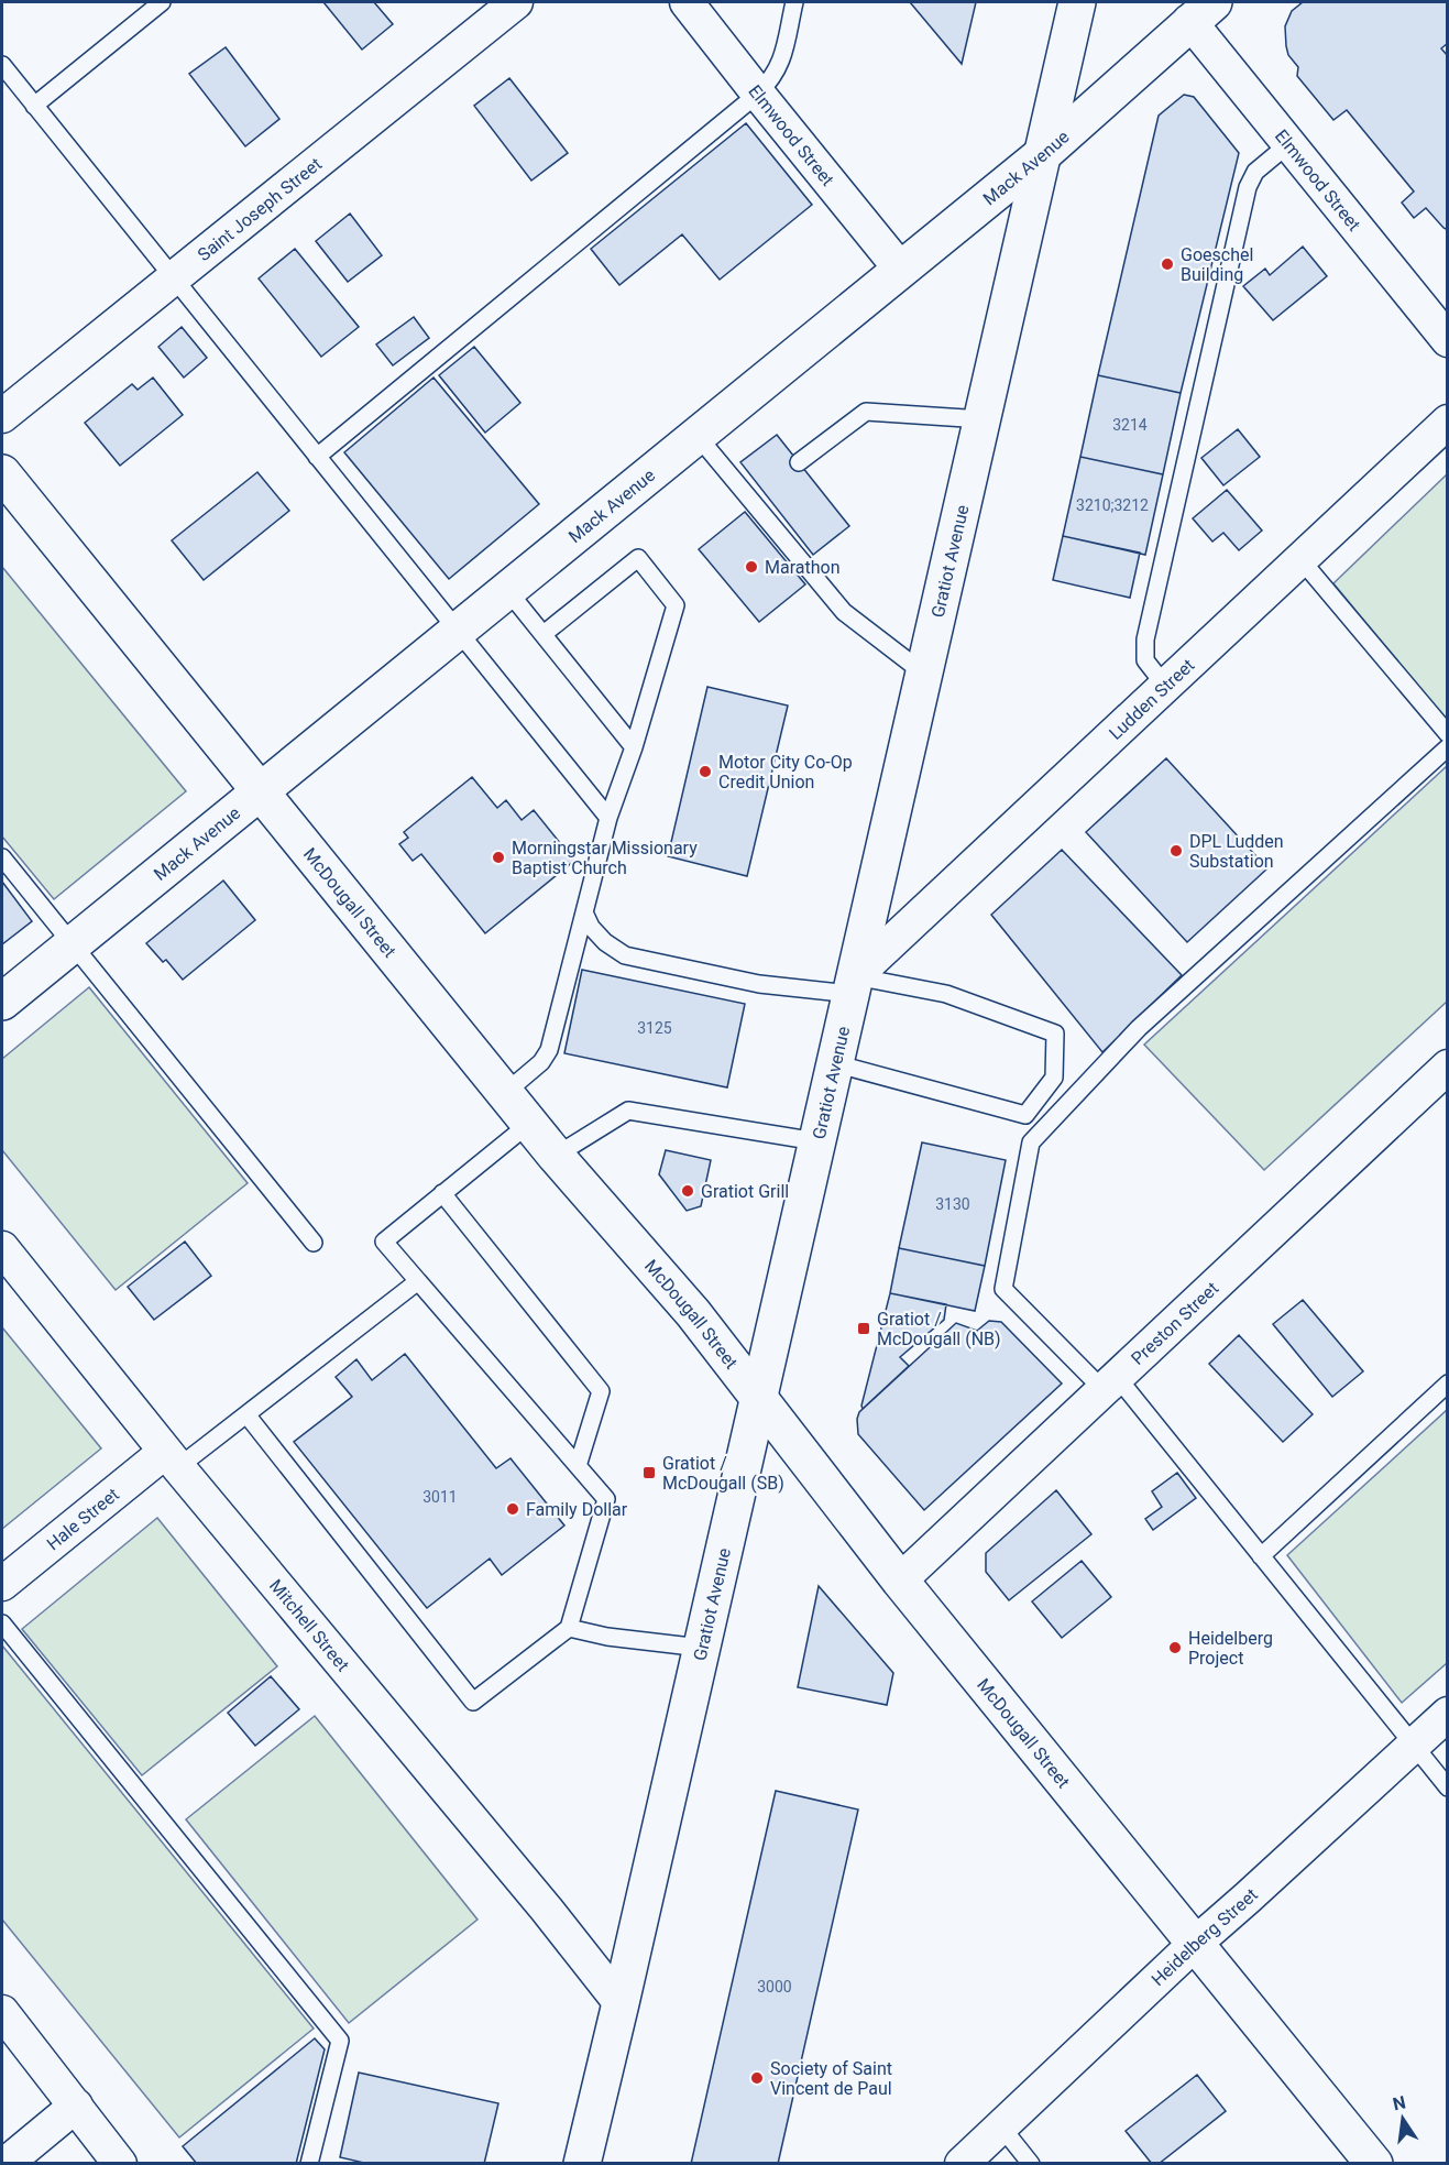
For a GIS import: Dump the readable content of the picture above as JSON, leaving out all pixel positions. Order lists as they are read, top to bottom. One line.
{"streets":{"main road":["Mack Avenue","Gratiot Avenue","McDougall Street"],"street":["Elmwood Street","Saint Joseph Street","Ludden Street","Preston Street","Hale Street","Mitchell Street","Heidelberg Street"]},"crossings":[["Elmwood Street","Mack Avenue"],["Mack Avenue","Gratiot Avenue"],["Mack Avenue","McDougall Street"],["Gratiot Avenue","Ludden Street"],["Gratiot Avenue","McDougall Street"],["Gratiot Avenue","Mitchell Street"],["McDougall Street","Preston Street"],["McDougall Street","Heidelberg Street"],["Hale Street","Mitchell Street"]],"places":{"other":["Goeschel Building","Marathon","Motor City Co-Op Credit Union","DPL Ludden Substation","Morningstar Missionary Baptist Church","Gratiot Grill","Family Dollar","Heidelberg Project","Society of Saint Vincent de Paul"],"transit":["Gratiot / McDougall (NB)","Gratiot / McDougall (SB)"]},"house_numbers":["3214","3210;3212","3125","3130","3011","3000"],"north":"top"}
